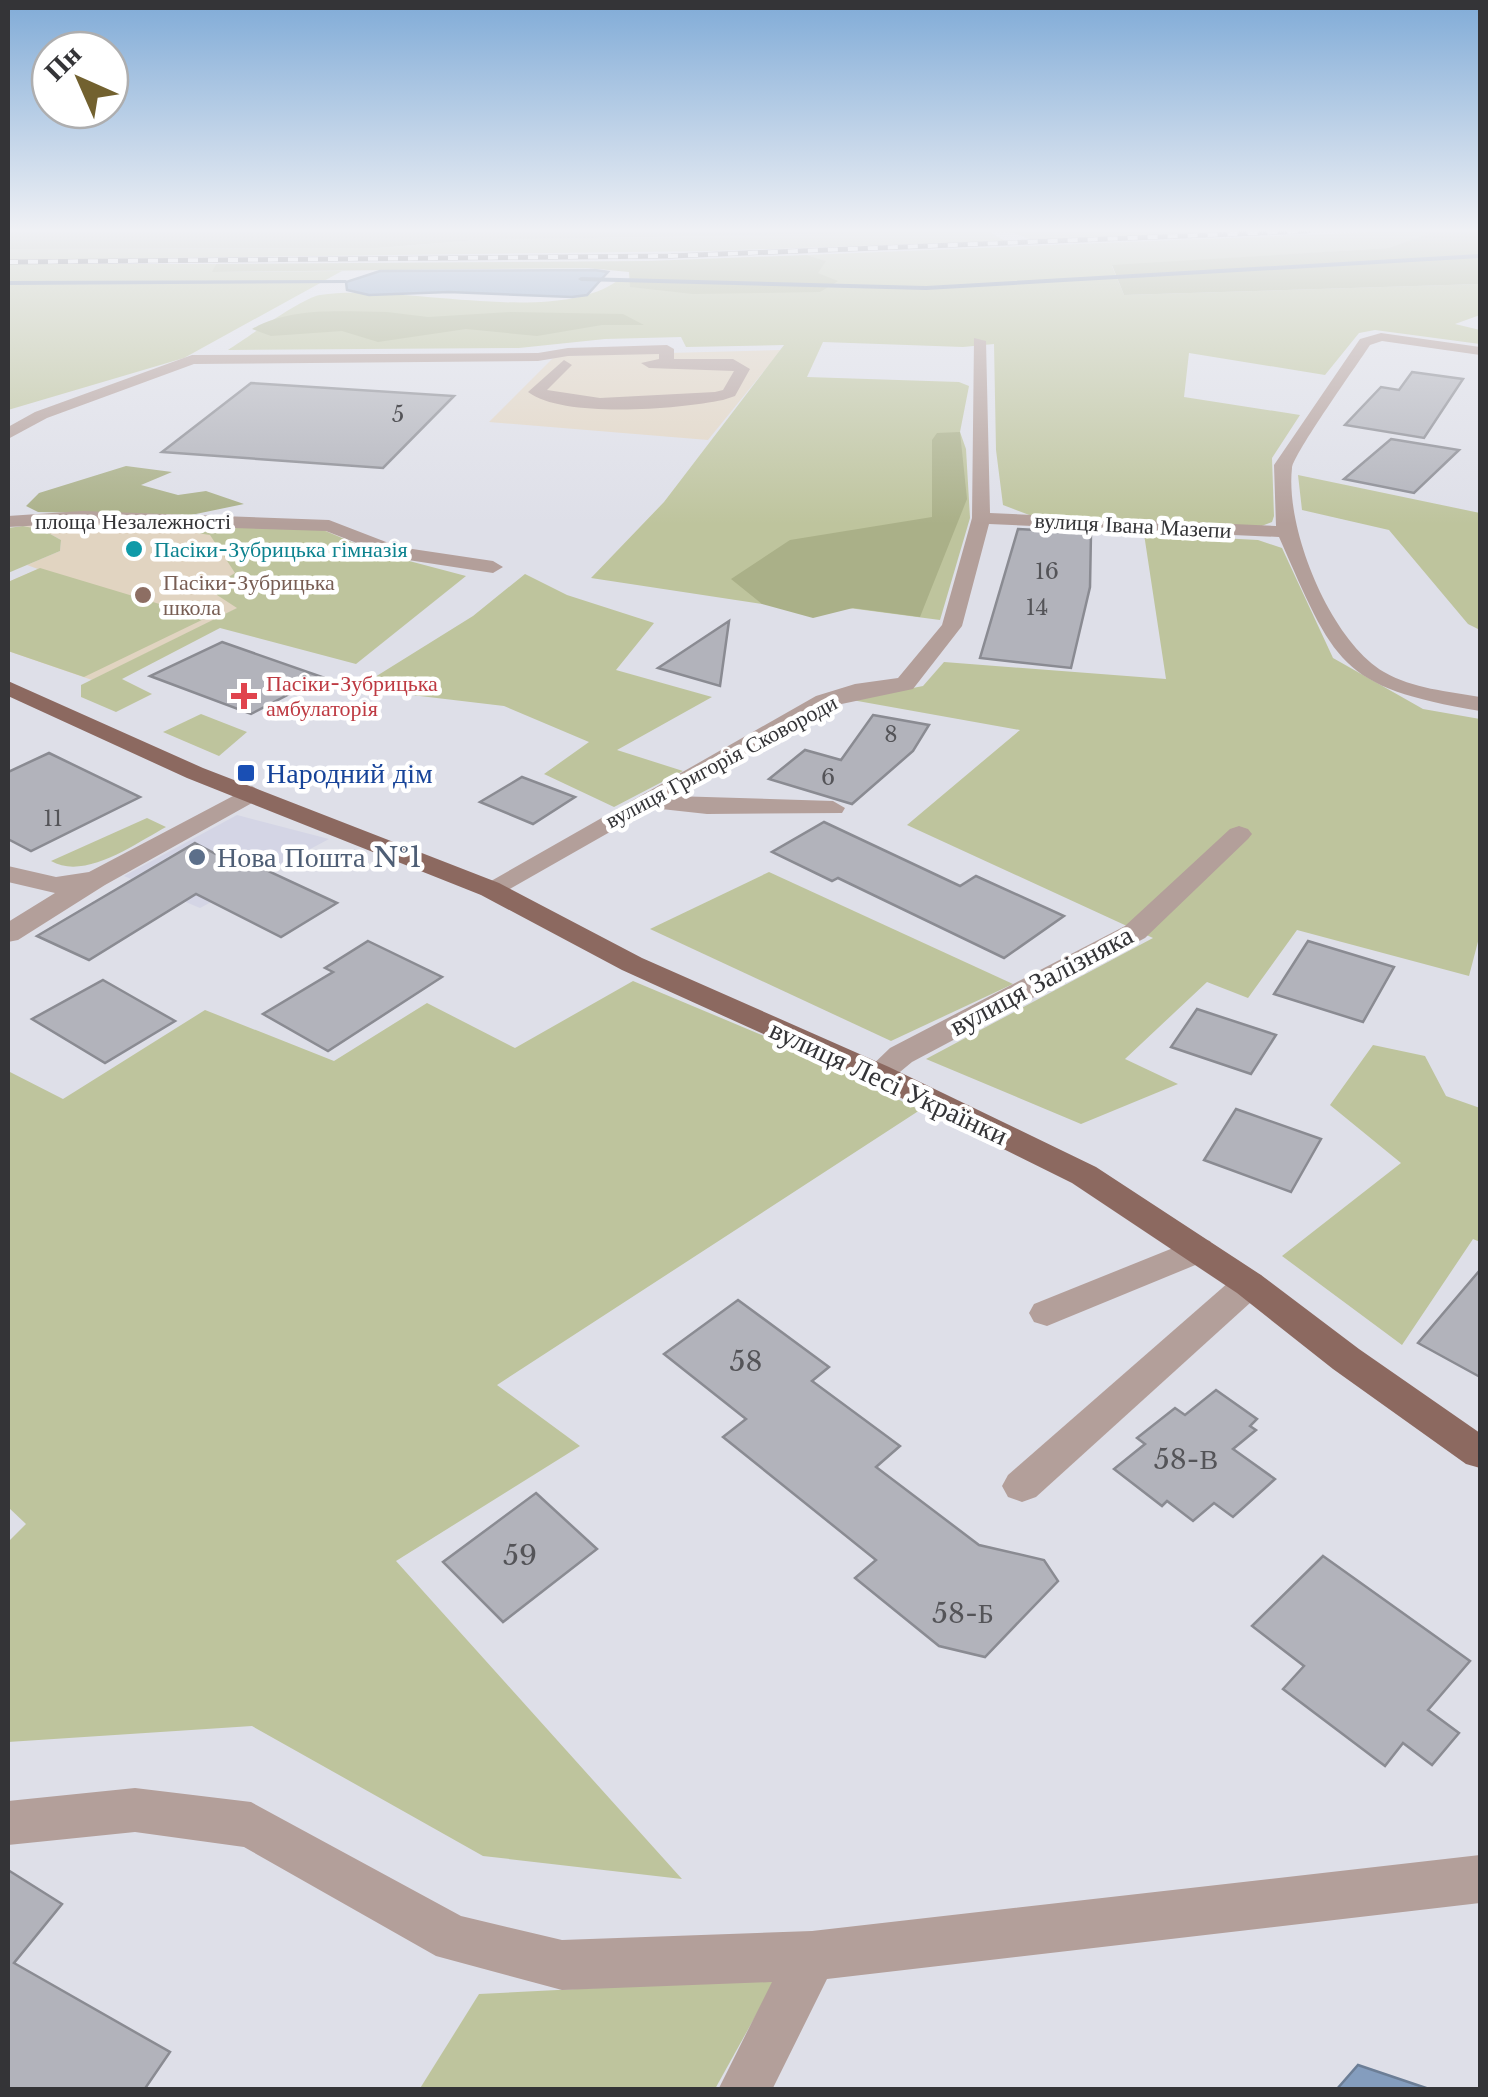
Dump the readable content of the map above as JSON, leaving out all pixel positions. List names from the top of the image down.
{
  "streets": {
    "main road": ["вулиця Лесі Українки"],
    "street": [
      "площа Незалежності",
      "вулиця Івана Мазепи",
      "вулиця Григорія Сковороди",
      "вулиця Залізняка"
    ]
  },
  "crossings": [
    ["вулиця Івана Мазепи", "вулиця Григорія Сковороди"],
    ["вулиця Григорія Сковороди", "вулиця Лесі Українки"],
    ["вулиця Залізняка", "вулиця Лесі Українки"]
  ],
  "places": {
    "other": ["Пасіки-Зубрицька гімназія", "Пасіки-Зубрицька школа", "Нова Пошта №1"],
    "health": ["Пасіки-Зубрицька амбулаторія"],
    "transit": ["Народний дім"]
  },
  "house_numbers": [
    "5",
    "16",
    "14",
    "8",
    "6",
    "11",
    "58",
    "58-В",
    "59",
    "58-Б"
  ],
  "north": "top left"
}
